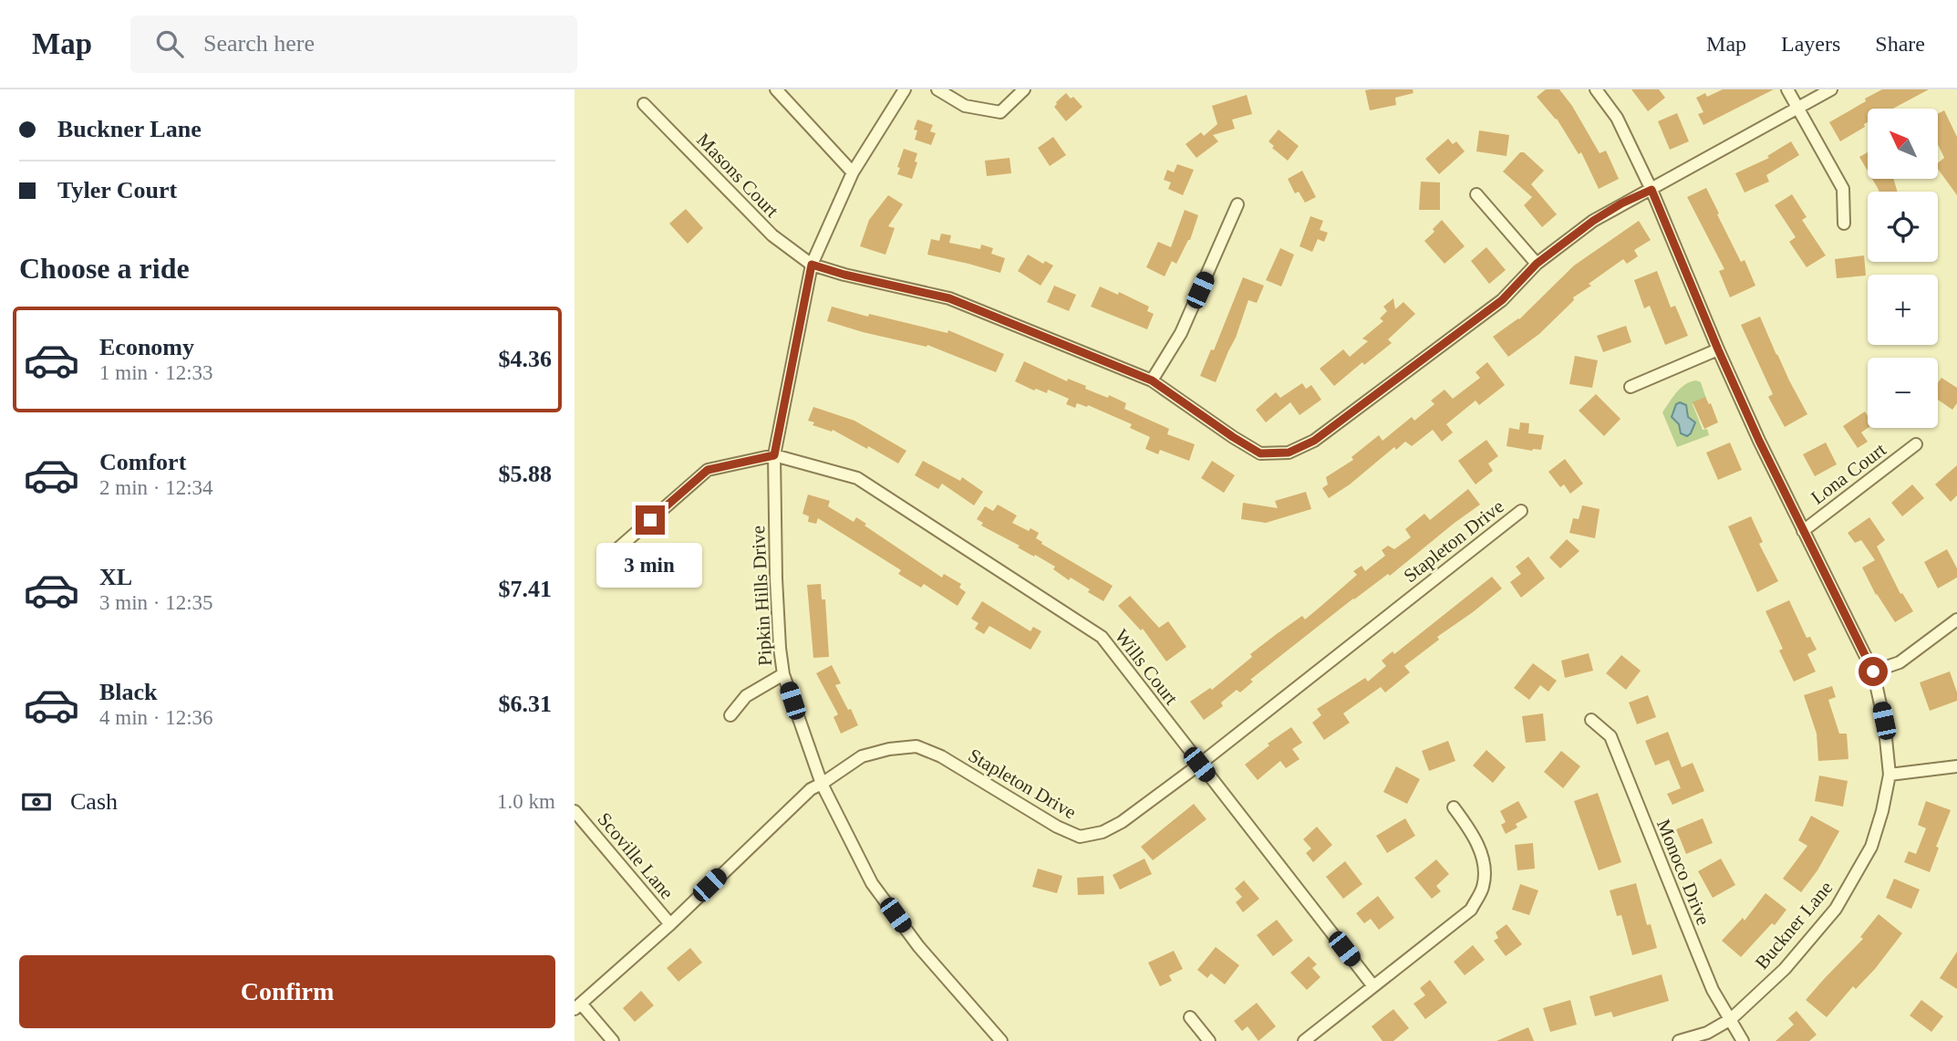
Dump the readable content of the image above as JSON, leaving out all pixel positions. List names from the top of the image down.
{
  "streets": {
    "street": [
      "Masons Court",
      "Lona Court",
      "Stapleton Drive",
      "Pipkin Hills Drive",
      "Wills Court",
      "Scoville Lane",
      "Monoco Drive",
      "Buckner Lane"
    ]
  },
  "crossings": [
    ["Masons Court", "Pipkin Hills Drive"],
    ["Masons Court", "Buckner Lane"],
    ["Lona Court", "Buckner Lane"],
    ["Stapleton Drive", "Pipkin Hills Drive"],
    ["Stapleton Drive", "Wills Court"],
    ["Stapleton Drive", "Scoville Lane"],
    ["Pipkin Hills Drive", "Wills Court"],
    ["Monoco Drive", "Buckner Lane"]
  ],
  "north": "top left",
  "page": {
    "header": "Map",
    "search": "Search here",
    "nav": ["Map", "Layers", "Share"],
    "banner": ["Buckner Lane", "Tyler Court"],
    "map_buttons": ["+", "−"],
    "heading": "Choose a ride",
    "list": [
      {
        "name": "Economy",
        "note": "1 min · 12:33",
        "value": "$4.36"
      },
      {
        "name": "Comfort",
        "note": "2 min · 12:34",
        "value": "$5.88"
      },
      {
        "name": "XL",
        "note": "3 min · 12:35",
        "value": "$7.41"
      },
      {
        "name": "Black",
        "note": "4 min · 12:36",
        "value": "$6.31"
      }
    ],
    "bubble": "3 min",
    "pay": ["Cash", "1.0 km"],
    "buttons": "Confirm"
  }
}
